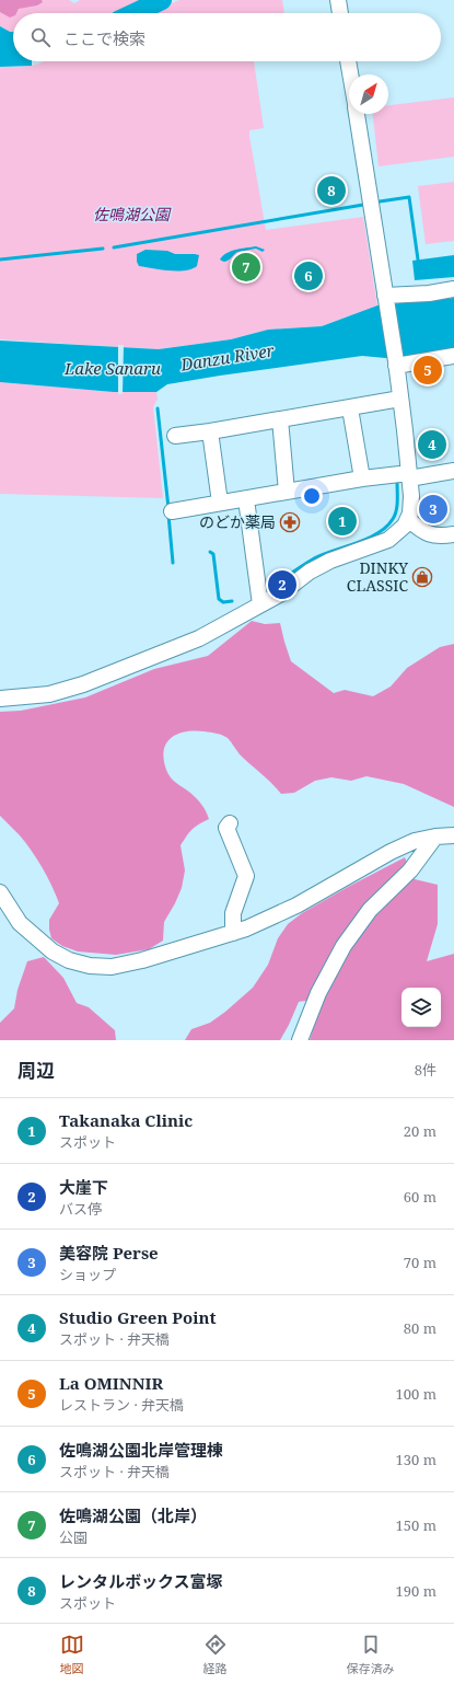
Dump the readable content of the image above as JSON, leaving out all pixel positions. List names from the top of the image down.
{
  "water": ["Danzu River", "Lake Sanaru"],
  "parks": ["佐鳴湖公園"],
  "places": {
    "pharmacy": ["のどか薬局"],
    "shop": ["DINKY CLASSIC"]
  },
  "north": "top right",
  "page": {
    "search": "ここで検索",
    "pins": [
      "8",
      "7",
      "6",
      "5",
      "4",
      "3",
      "1",
      "2"
    ],
    "heading": ["周辺", "8件"],
    "list": [
      {
        "mark": "1",
        "name": "Takanaka Clinic",
        "note": "スポット",
        "value": "20 m"
      },
      {
        "mark": "2",
        "name": "大崖下",
        "note": "バス停",
        "value": "60 m"
      },
      {
        "mark": "3",
        "name": "美容院 Perse",
        "note": "ショップ",
        "value": "70 m"
      },
      {
        "mark": "4",
        "name": "Studio Green Point",
        "note": "スポット · 弁天橋",
        "value": "80 m"
      },
      {
        "mark": "5",
        "name": "La OMINNIR",
        "note": "レストラン · 弁天橋",
        "value": "100 m"
      },
      {
        "mark": "6",
        "name": "佐鳴湖公園北岸管理棟",
        "note": "スポット · 弁天橋",
        "value": "130 m"
      },
      {
        "mark": "7",
        "name": "佐鳴湖公園（北岸）",
        "note": "公園",
        "value": "150 m"
      },
      {
        "mark": "8",
        "name": "レンタルボックス富塚",
        "note": "スポット",
        "value": "190 m"
      }
    ],
    "nav": ["地図", "経路", "保存済み"]
  }
}
